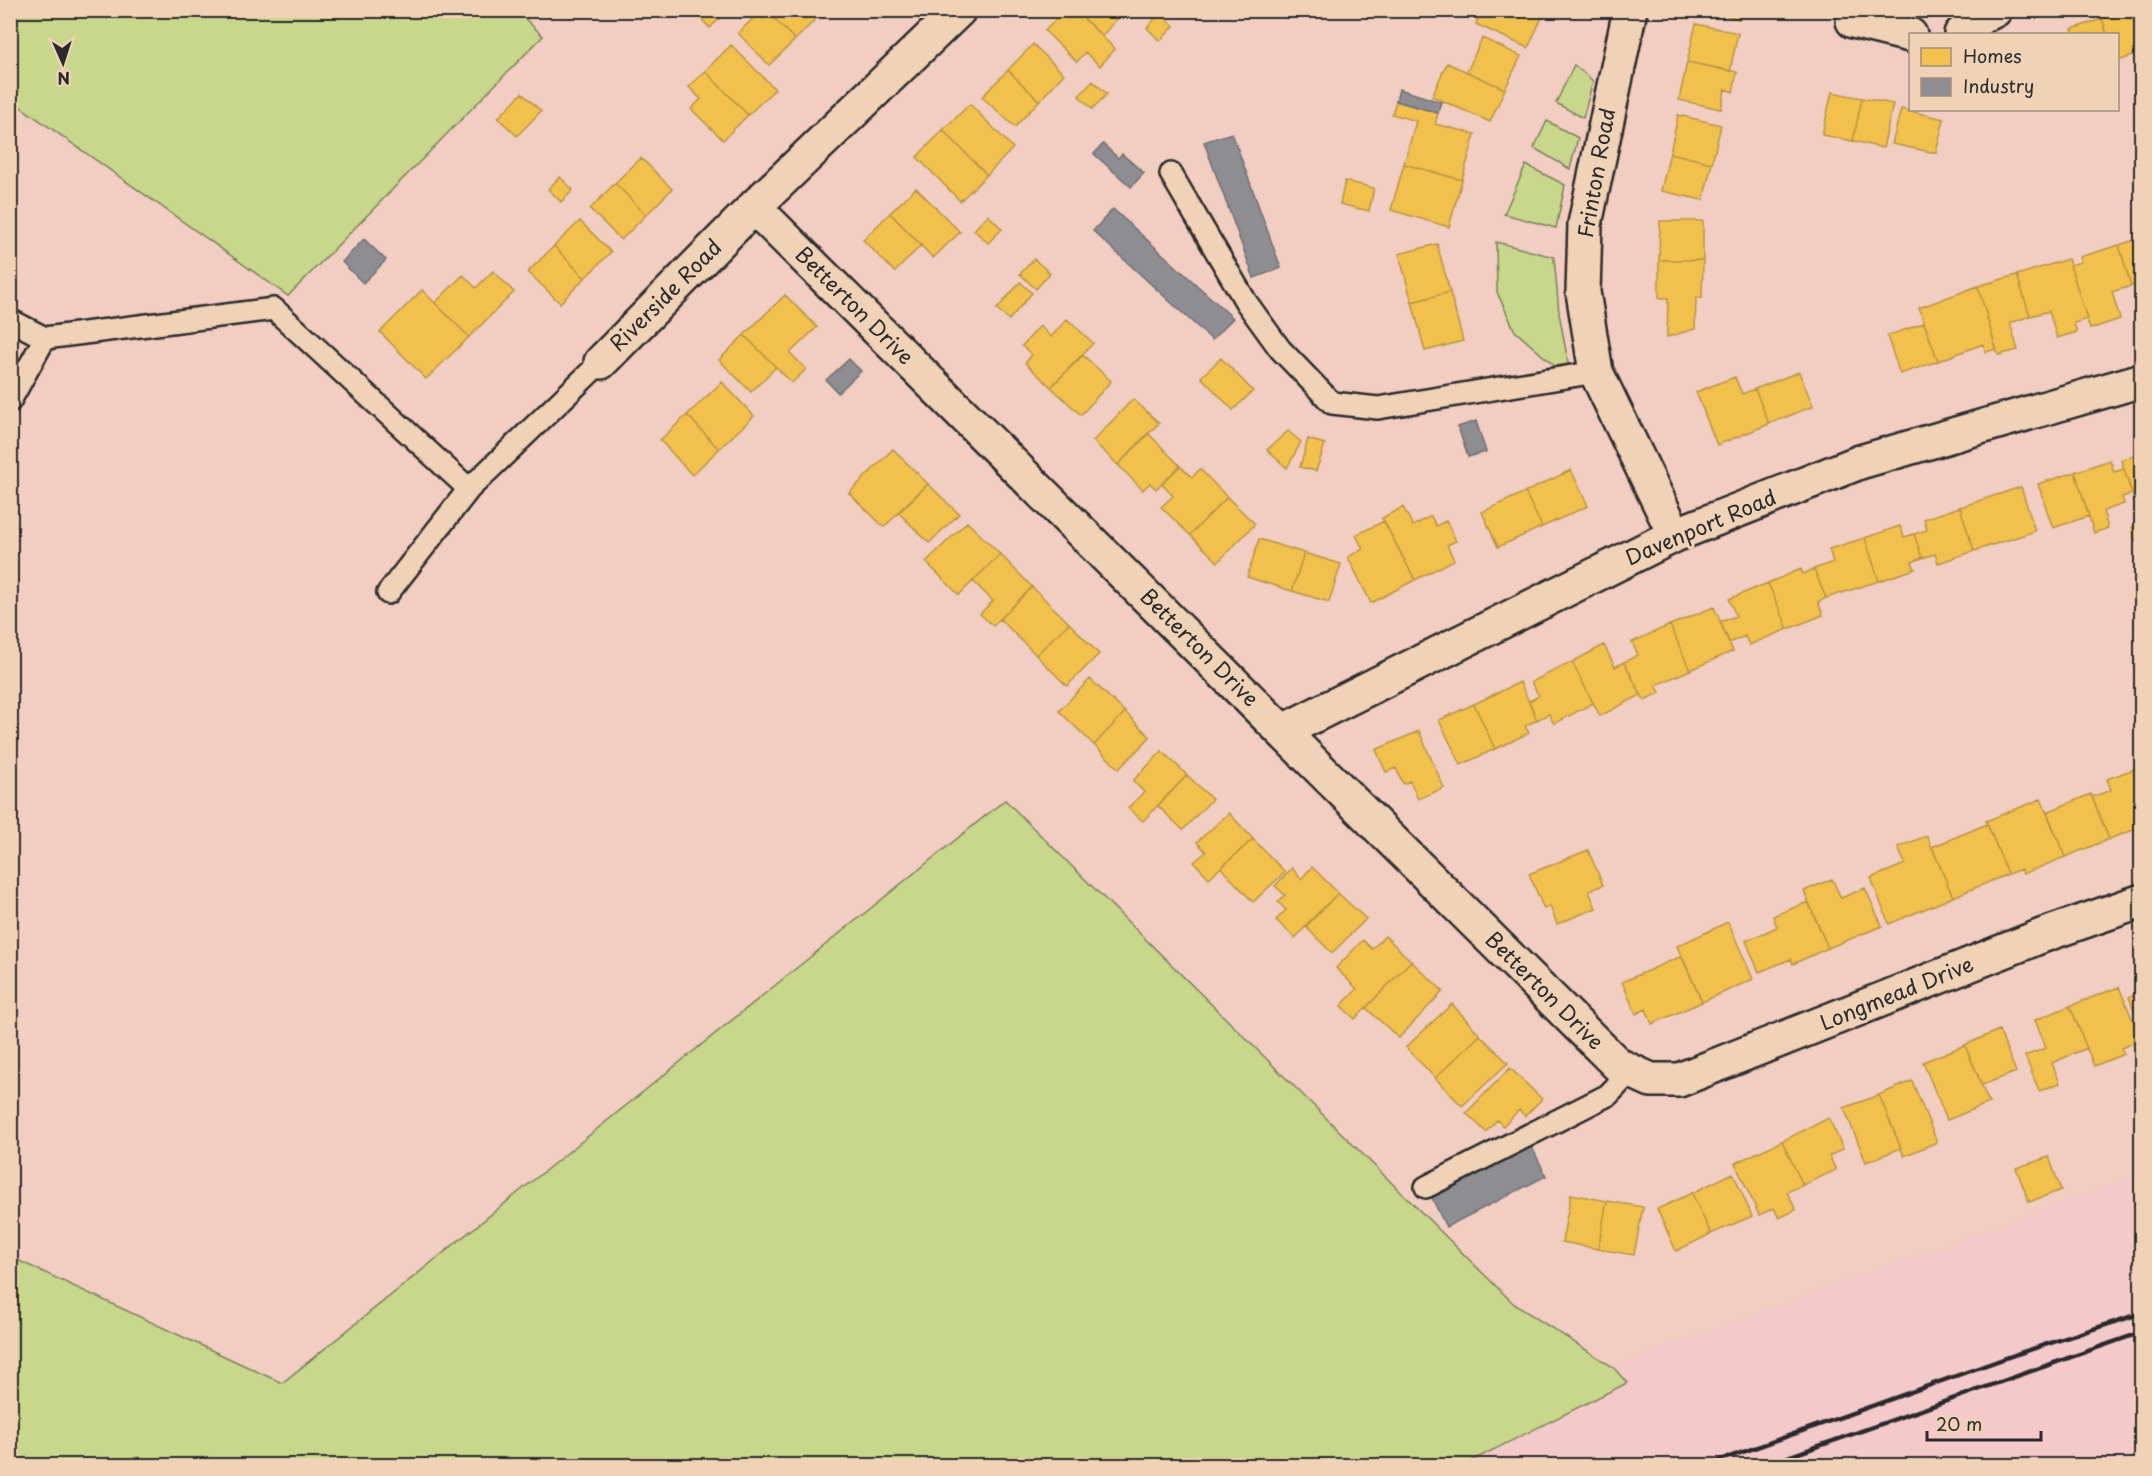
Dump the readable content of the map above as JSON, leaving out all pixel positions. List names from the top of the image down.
{
  "streets": {
    "street": [
      "Frinton Road",
      "Riverside Road",
      "Betterton Drive",
      "Davenport Road",
      "Longmead Drive"
    ]
  },
  "crossings": [
    ["Frinton Road", "Davenport Road"],
    ["Riverside Road", "Betterton Drive"],
    ["Betterton Drive", "Davenport Road"],
    ["Betterton Drive", "Longmead Drive"]
  ],
  "legend": ["Homes", "Industry"],
  "scale_bar": "20 m",
  "north": "bottom"
}
